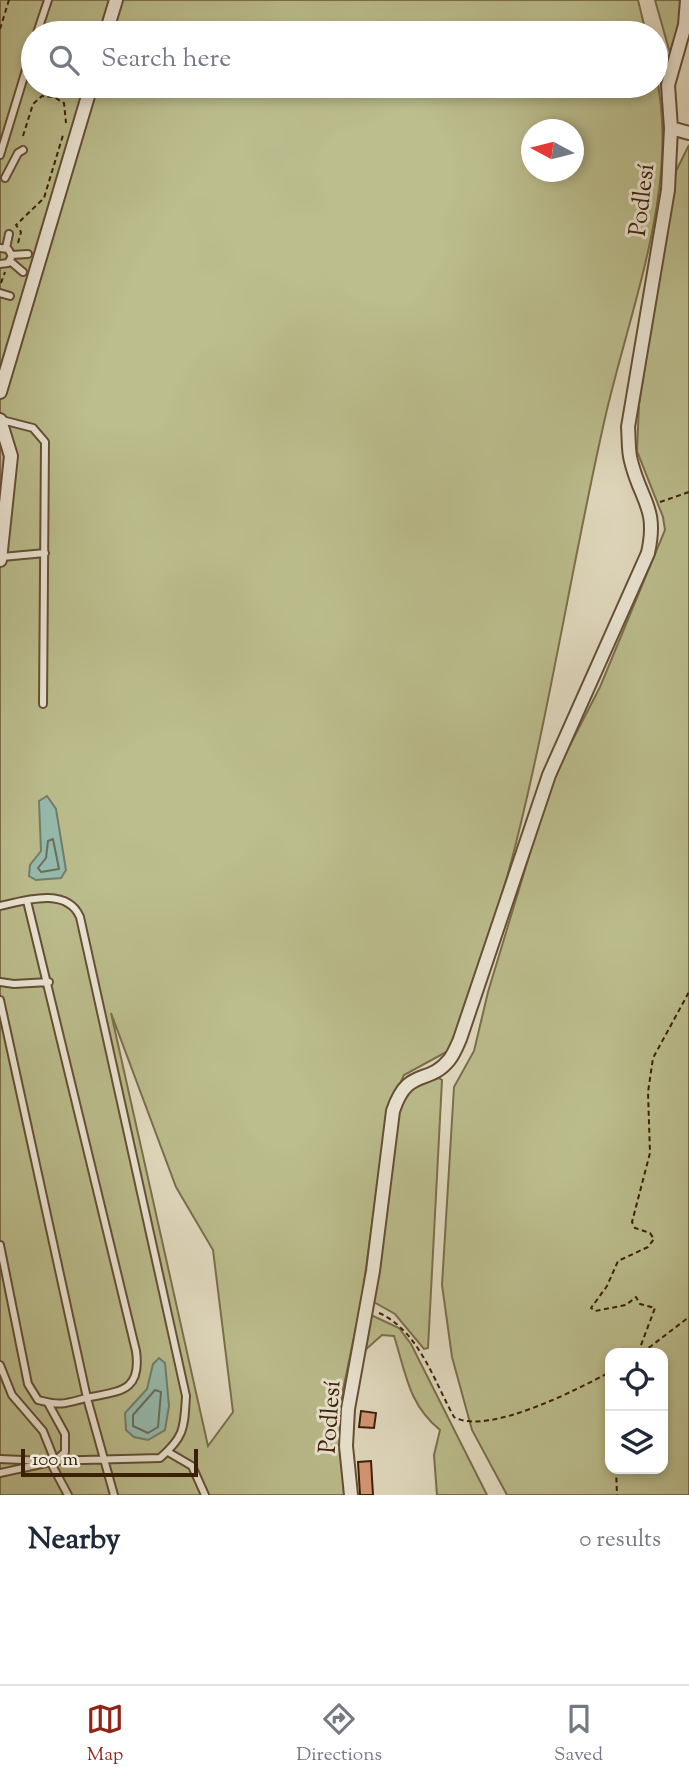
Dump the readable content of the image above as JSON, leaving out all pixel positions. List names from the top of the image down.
{
  "streets": {
    "street": ["Podlesí"]
  },
  "scale_bar": "100 m",
  "north": "left",
  "page": {
    "search": "Search here",
    "scale": "100 m",
    "heading": ["Nearby", "0 results"],
    "nav": ["Map", "Directions", "Saved"]
  }
}
